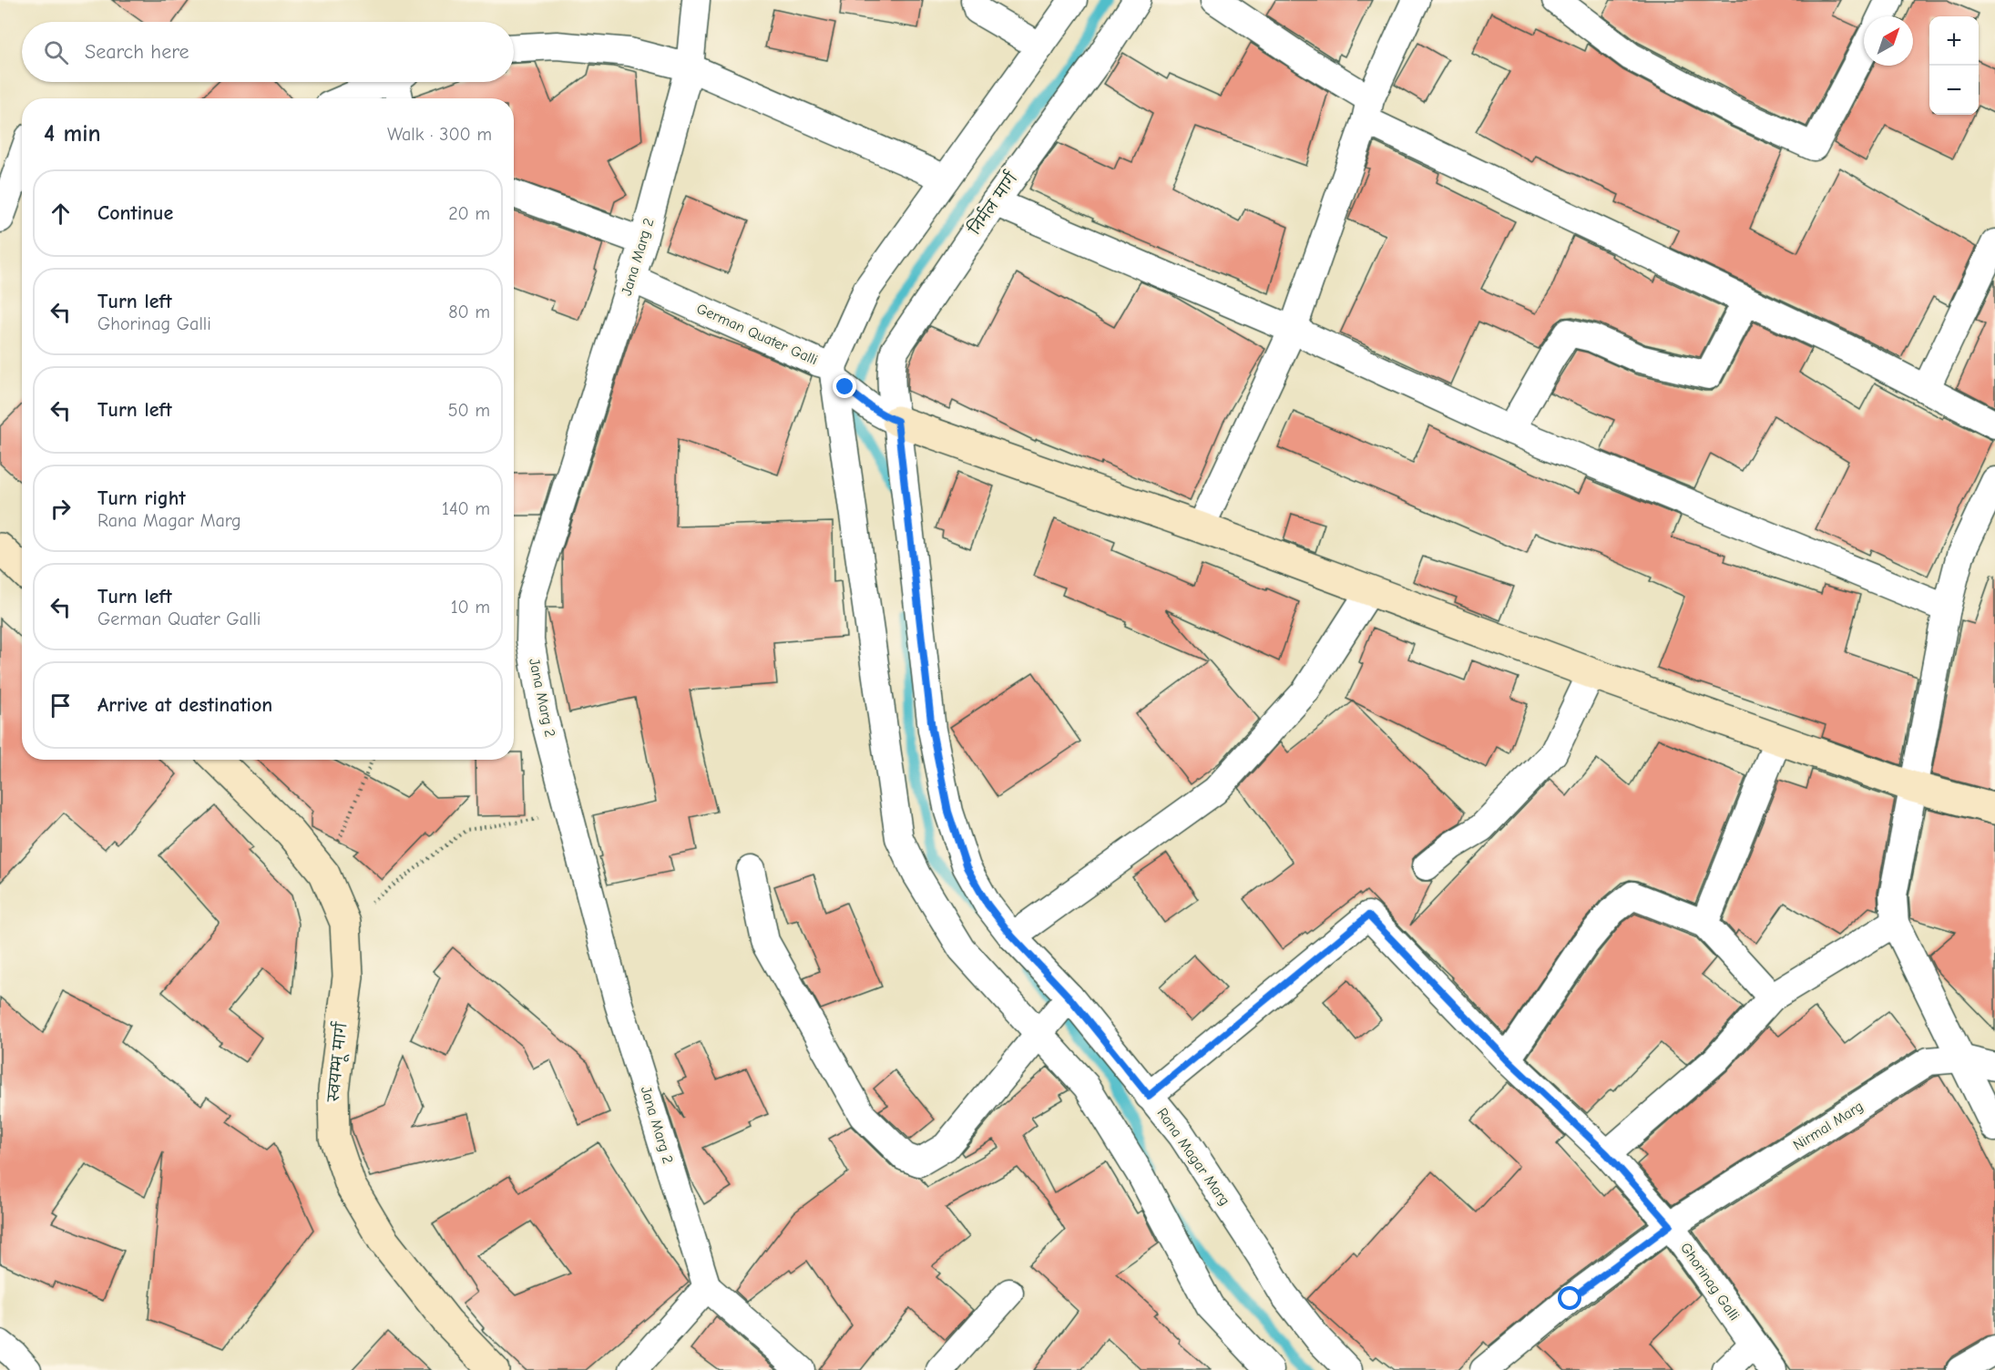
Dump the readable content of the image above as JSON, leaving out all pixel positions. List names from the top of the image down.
{
  "streets": {
    "street": [
      "निर्मल मार्ग",
      "Jana Marg 2",
      "German Quater Galli",
      "स्वयम्भू मार्ग",
      "Nirmal Marg",
      "Rana Magar Marg",
      "Ghorinag Galli"
    ]
  },
  "crossings": [
    ["निर्मल मार्ग", "German Quater Galli"],
    ["निर्मल मार्ग", "Rana Magar Marg"],
    ["Jana Marg 2", "German Quater Galli"],
    ["German Quater Galli", "Rana Magar Marg"],
    ["Nirmal Marg", "Ghorinag Galli"],
    ["Rana Magar Marg", "Ghorinag Galli"]
  ],
  "north": "top right",
  "page": {
    "map_buttons": ["+", "−"],
    "search": "Search here",
    "heading": ["4 min", "Walk · 300 m"],
    "list": [
      ["Continue", "20 m"],
      ["Turn left", "Ghorinag Galli", "80 m"],
      ["Turn left", "50 m"],
      ["Turn right", "Rana Magar Marg", "140 m"],
      ["Turn left", "German Quater Galli", "10 m"],
      "Arrive at destination"
    ]
  }
}
